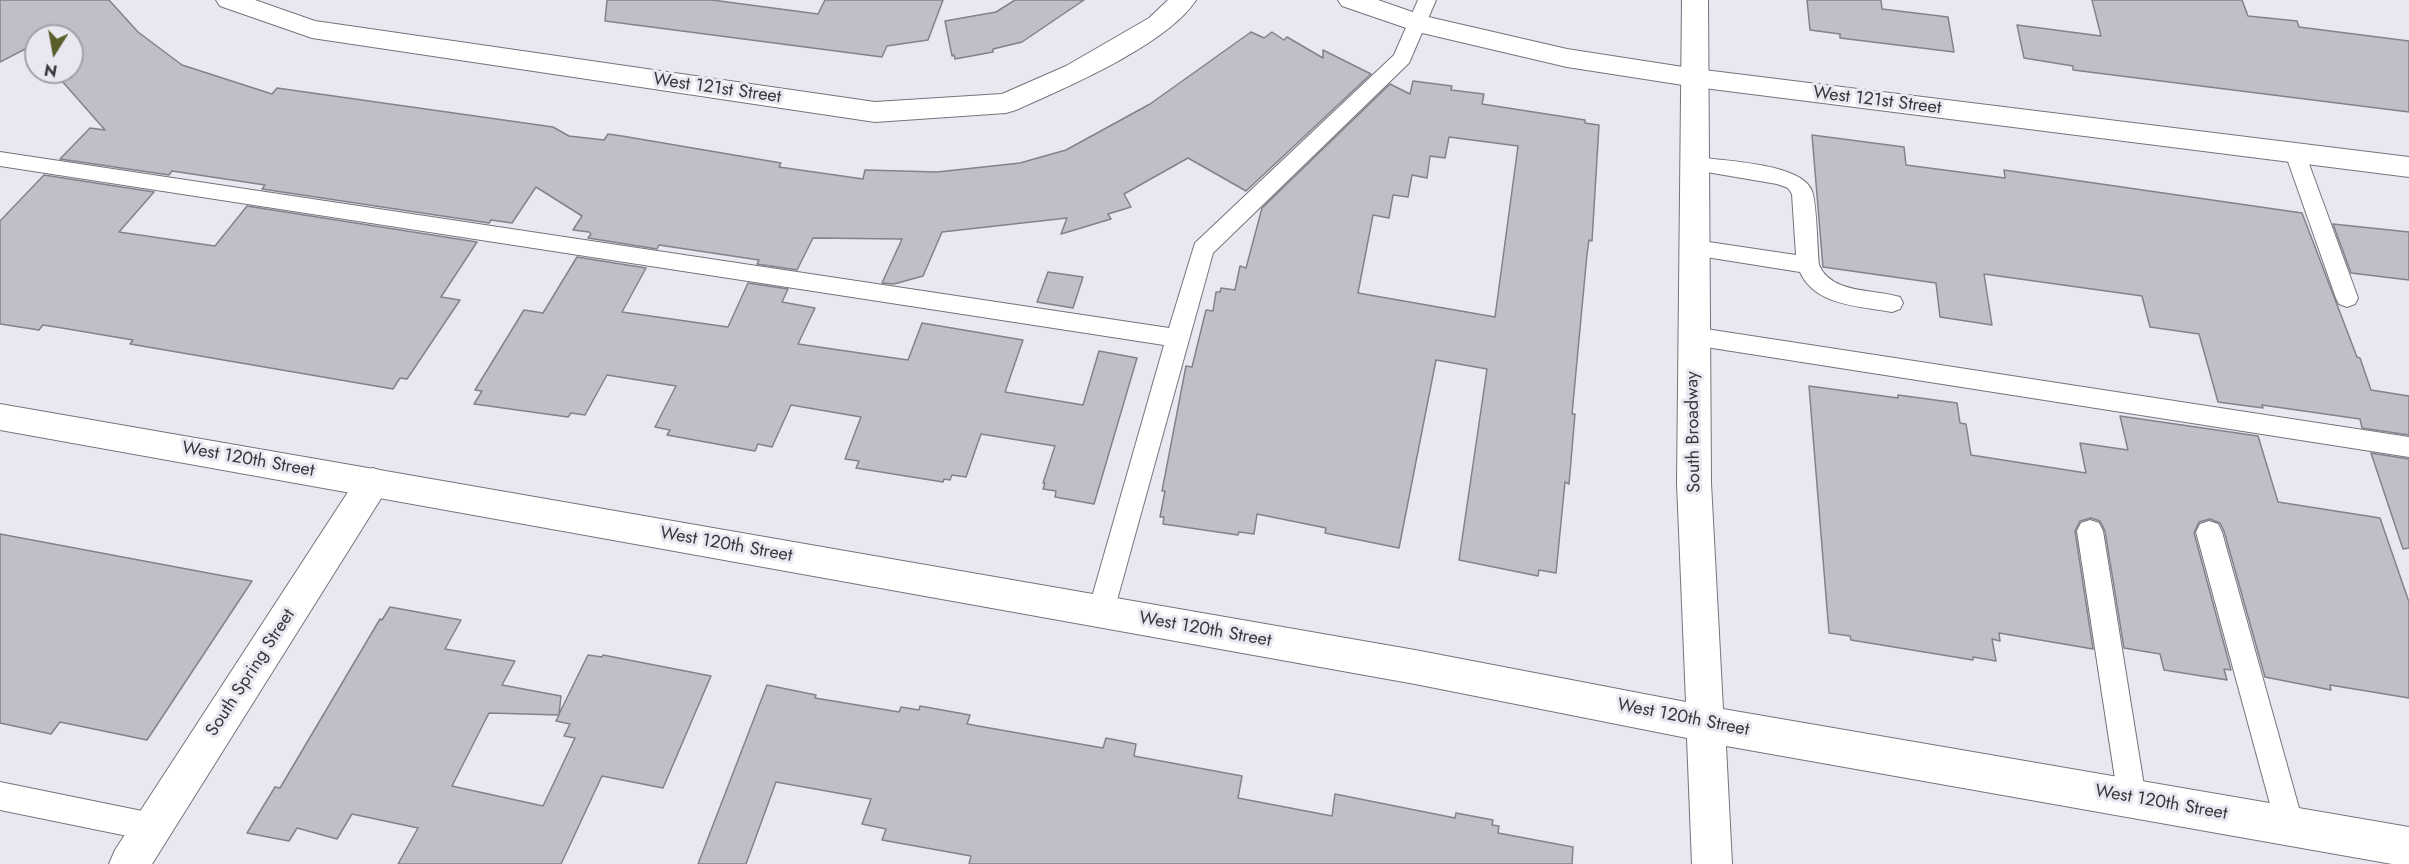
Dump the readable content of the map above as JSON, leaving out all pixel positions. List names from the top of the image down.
{
  "streets": {
    "street": [
      "West 121st Street",
      "South Broadway",
      "West 120th Street",
      "South Spring Street"
    ]
  },
  "crossings": [
    ["West 121st Street", "South Broadway"],
    ["South Broadway", "West 120th Street"],
    ["West 120th Street", "South Spring Street"]
  ],
  "north": "bottom"
}
